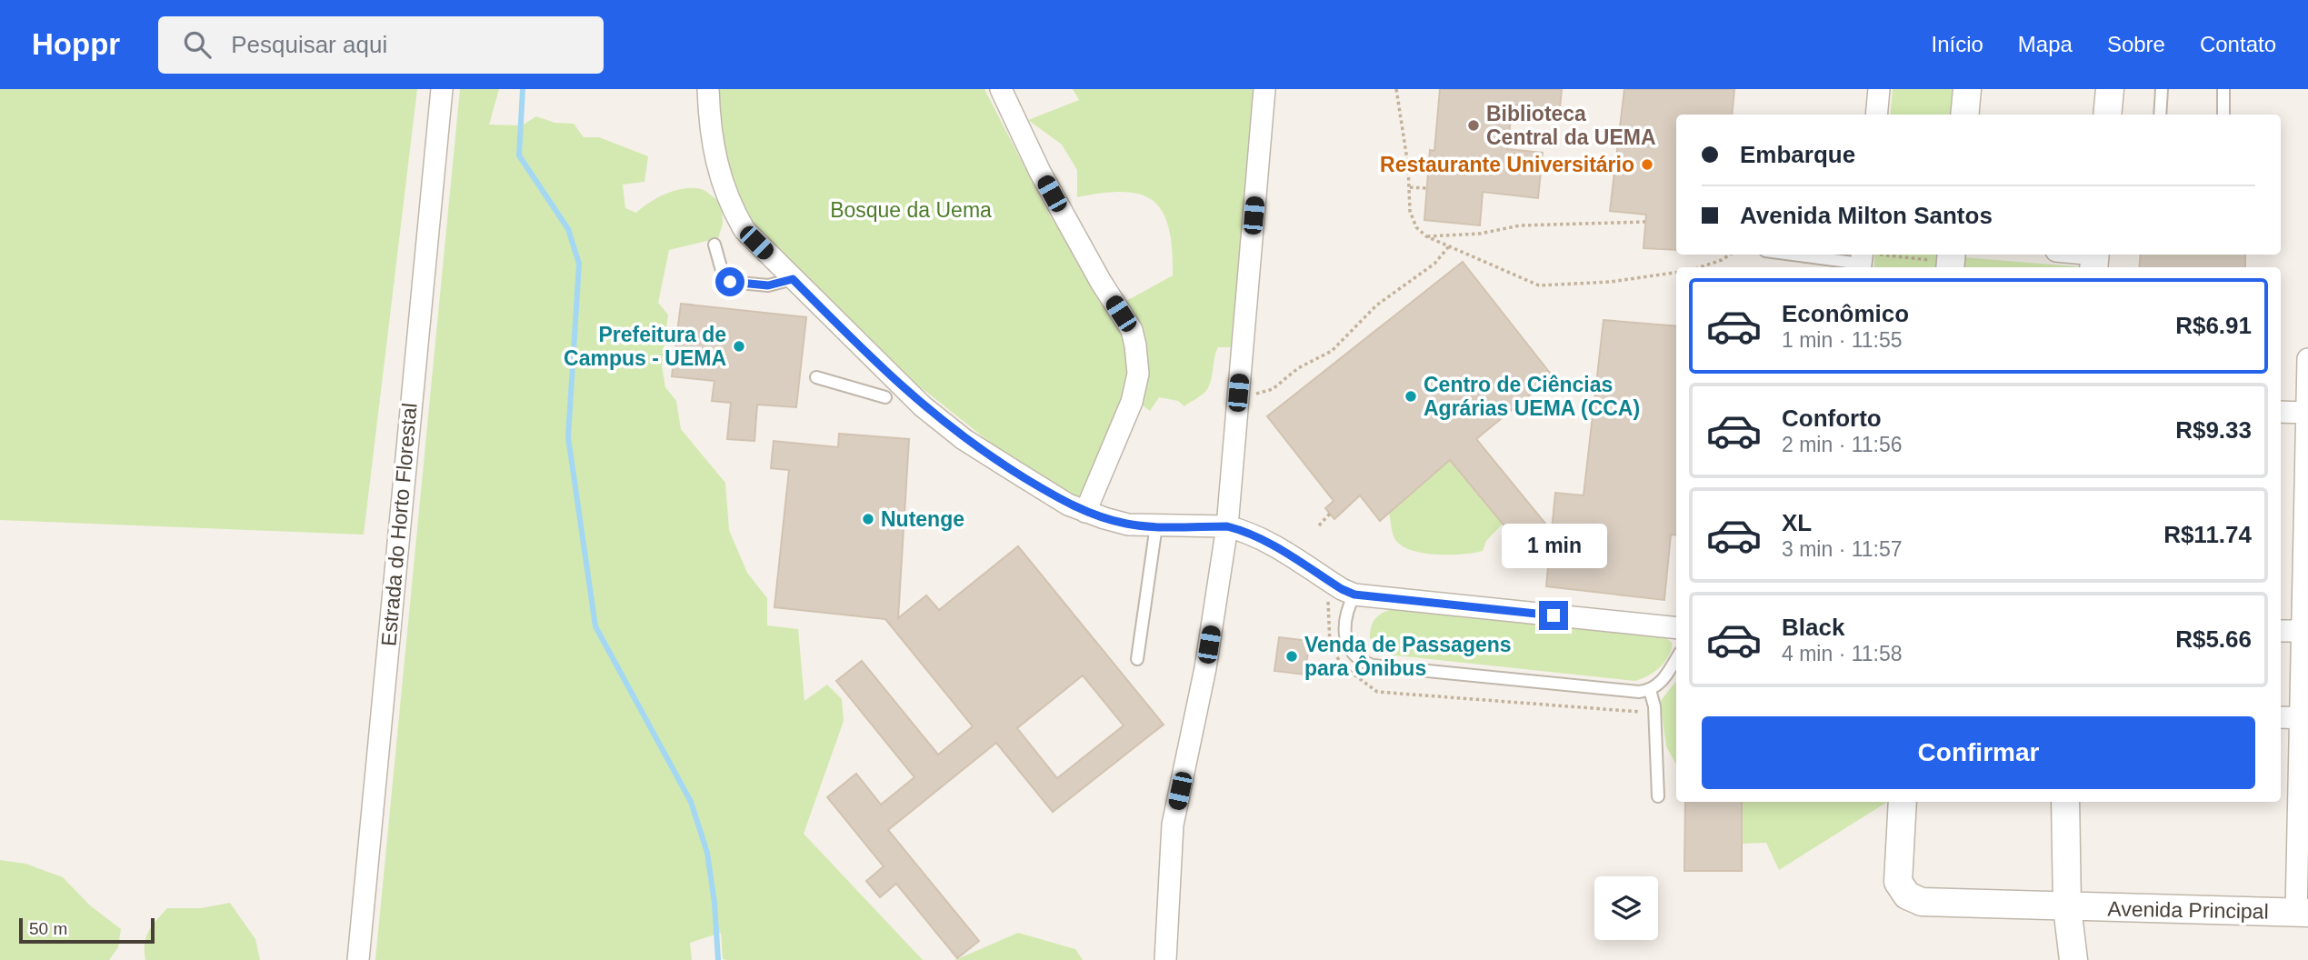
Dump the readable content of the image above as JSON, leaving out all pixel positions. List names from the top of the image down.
{
  "streets": {
    "street": ["Estrada do Horto Florestal", "Avenida Principal"]
  },
  "parks": ["Bosque da Uema"],
  "places": [
    "Biblioteca Central da UEMA",
    "Restaurante Universitário",
    "Prefeitura de Campus - UEMA",
    "Centro de Ciências Agrárias UEMA (CCA)",
    "Nutenge",
    "Venda de Passagens para Ônibus"
  ],
  "scale_bar": "50 m",
  "page": {
    "header": "Hoppr",
    "search": "Pesquisar aqui",
    "nav": [
      "Início",
      "Mapa",
      "Sobre",
      "Contato"
    ],
    "banner": ["Embarque", "Avenida Milton Santos"],
    "list": [
      {
        "name": "Econômico",
        "note": "1 min · 11:55",
        "value": "R$6.91"
      },
      {
        "name": "Conforto",
        "note": "2 min · 11:56",
        "value": "R$9.33"
      },
      {
        "name": "XL",
        "note": "3 min · 11:57",
        "value": "R$11.74"
      },
      {
        "name": "Black",
        "note": "4 min · 11:58",
        "value": "R$5.66"
      }
    ],
    "bubble": "1 min",
    "buttons": "Confirmar",
    "scale": "50 m"
  }
}
